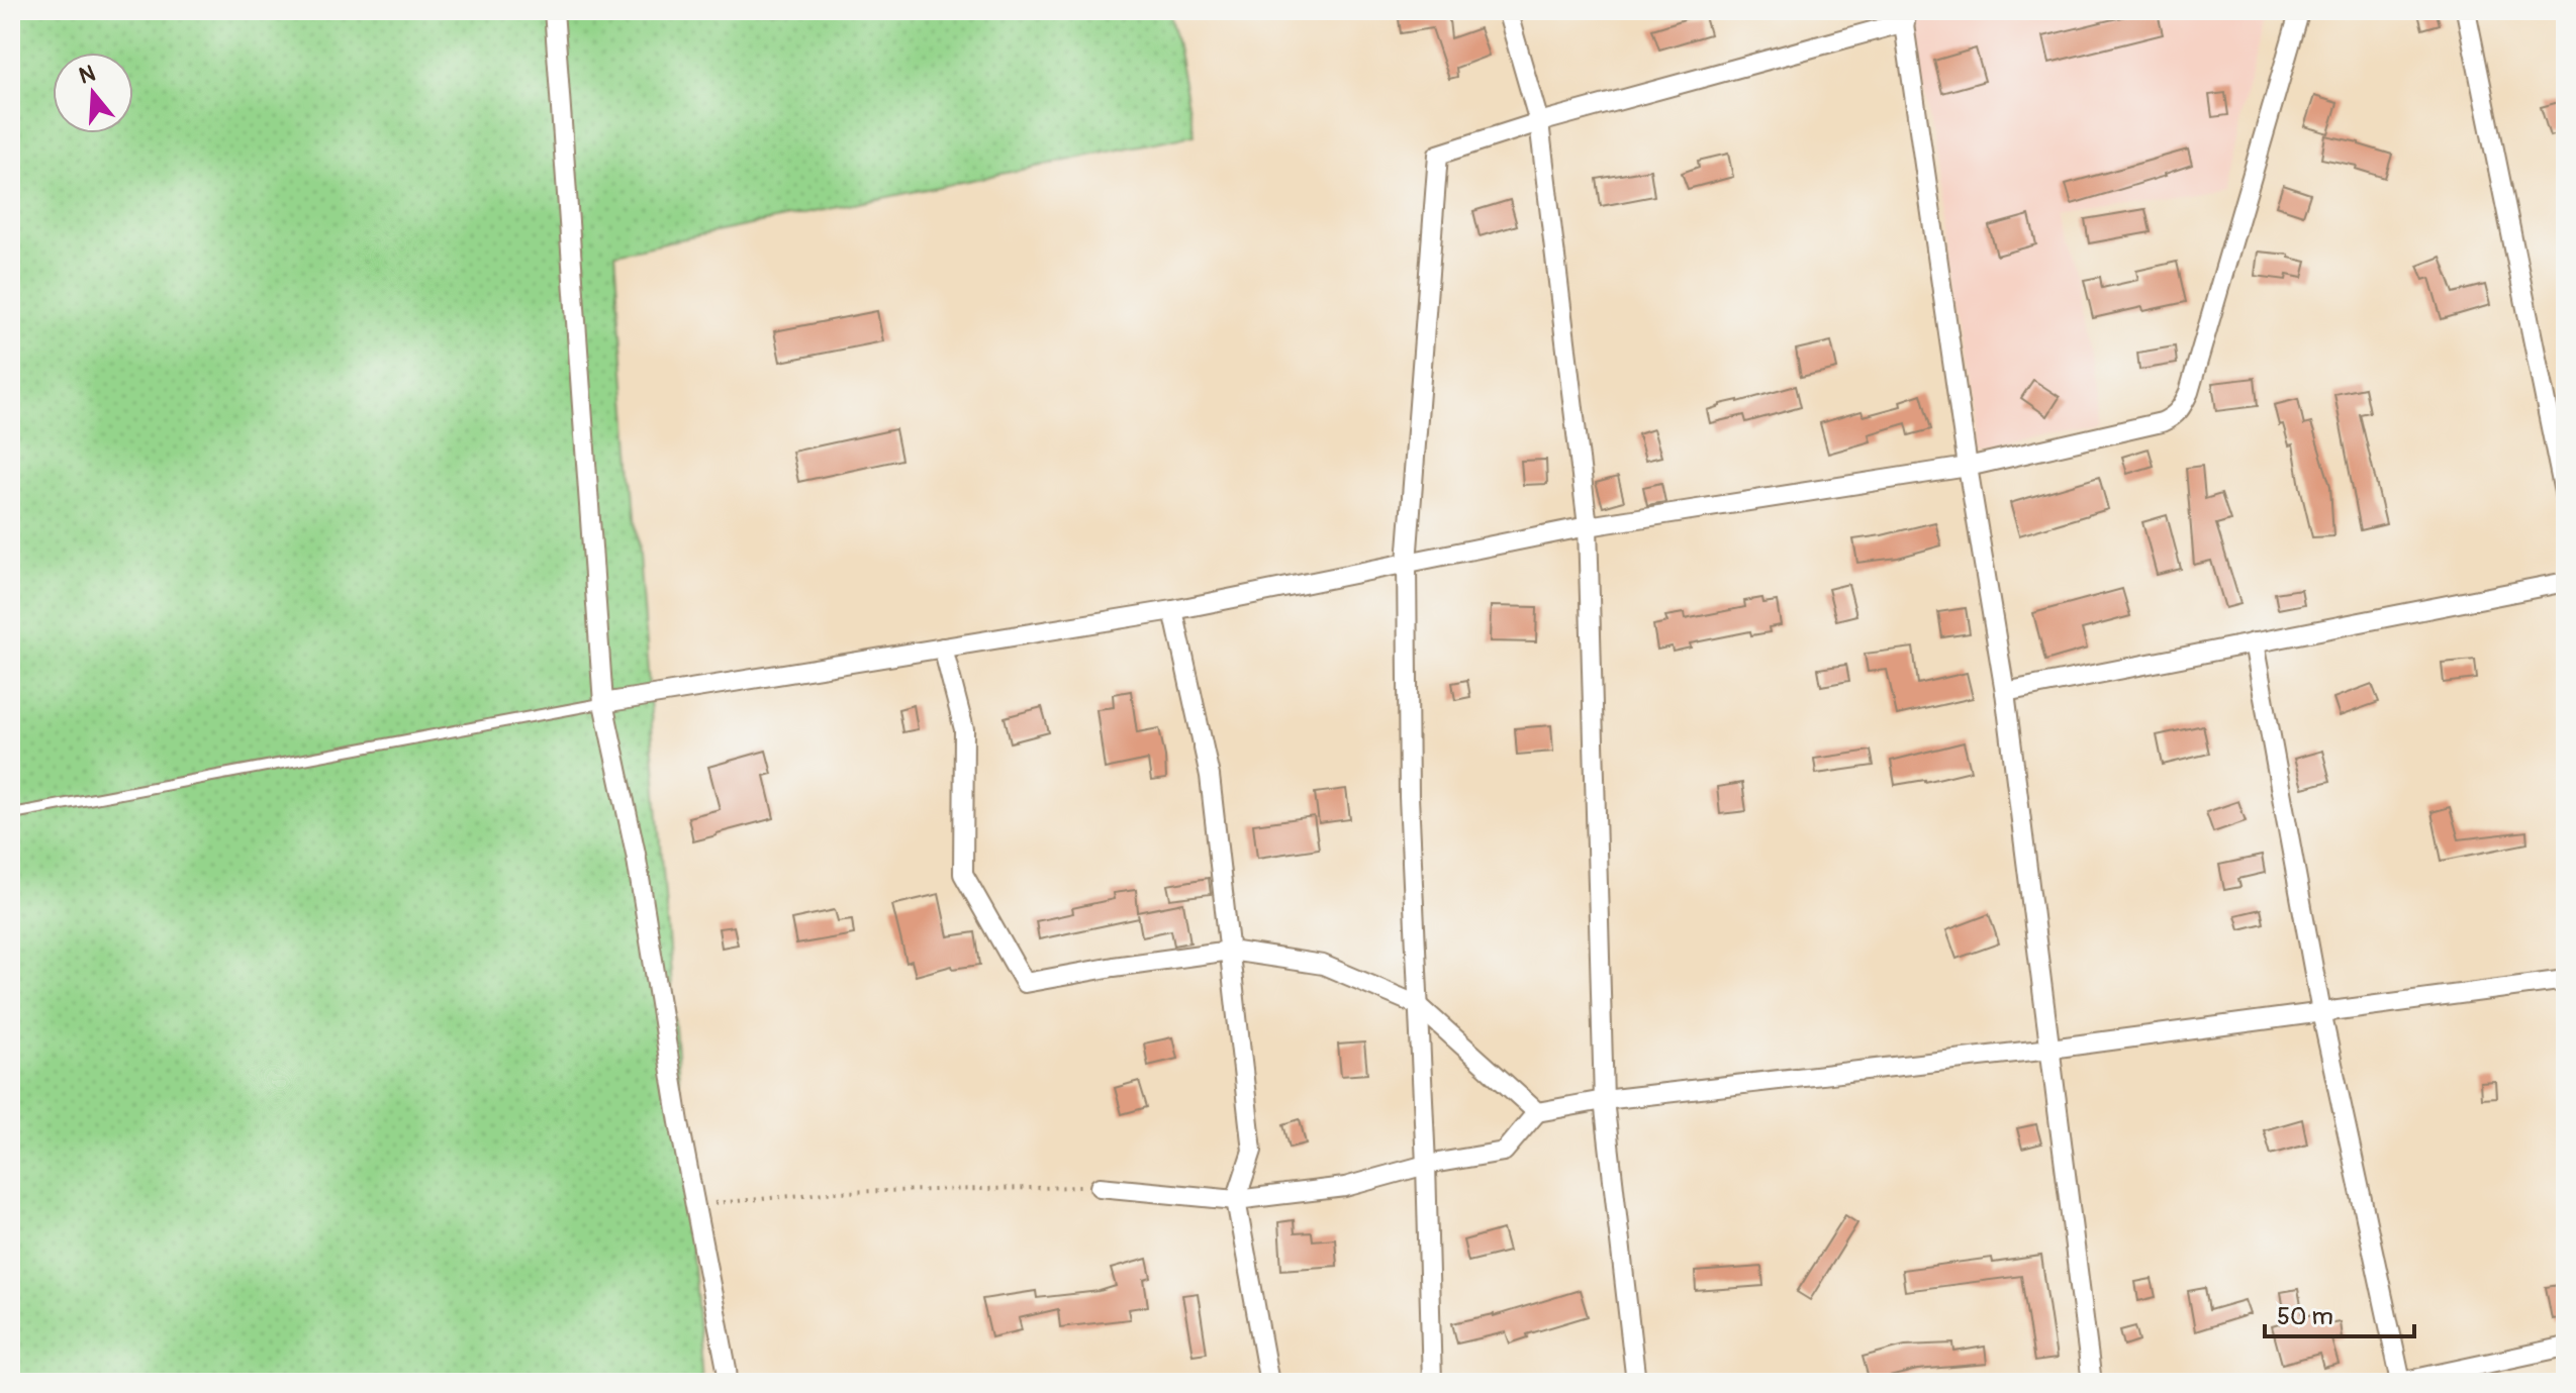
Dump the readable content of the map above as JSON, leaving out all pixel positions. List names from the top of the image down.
{
  "scale_bar": "50 m",
  "north": "top"
}
